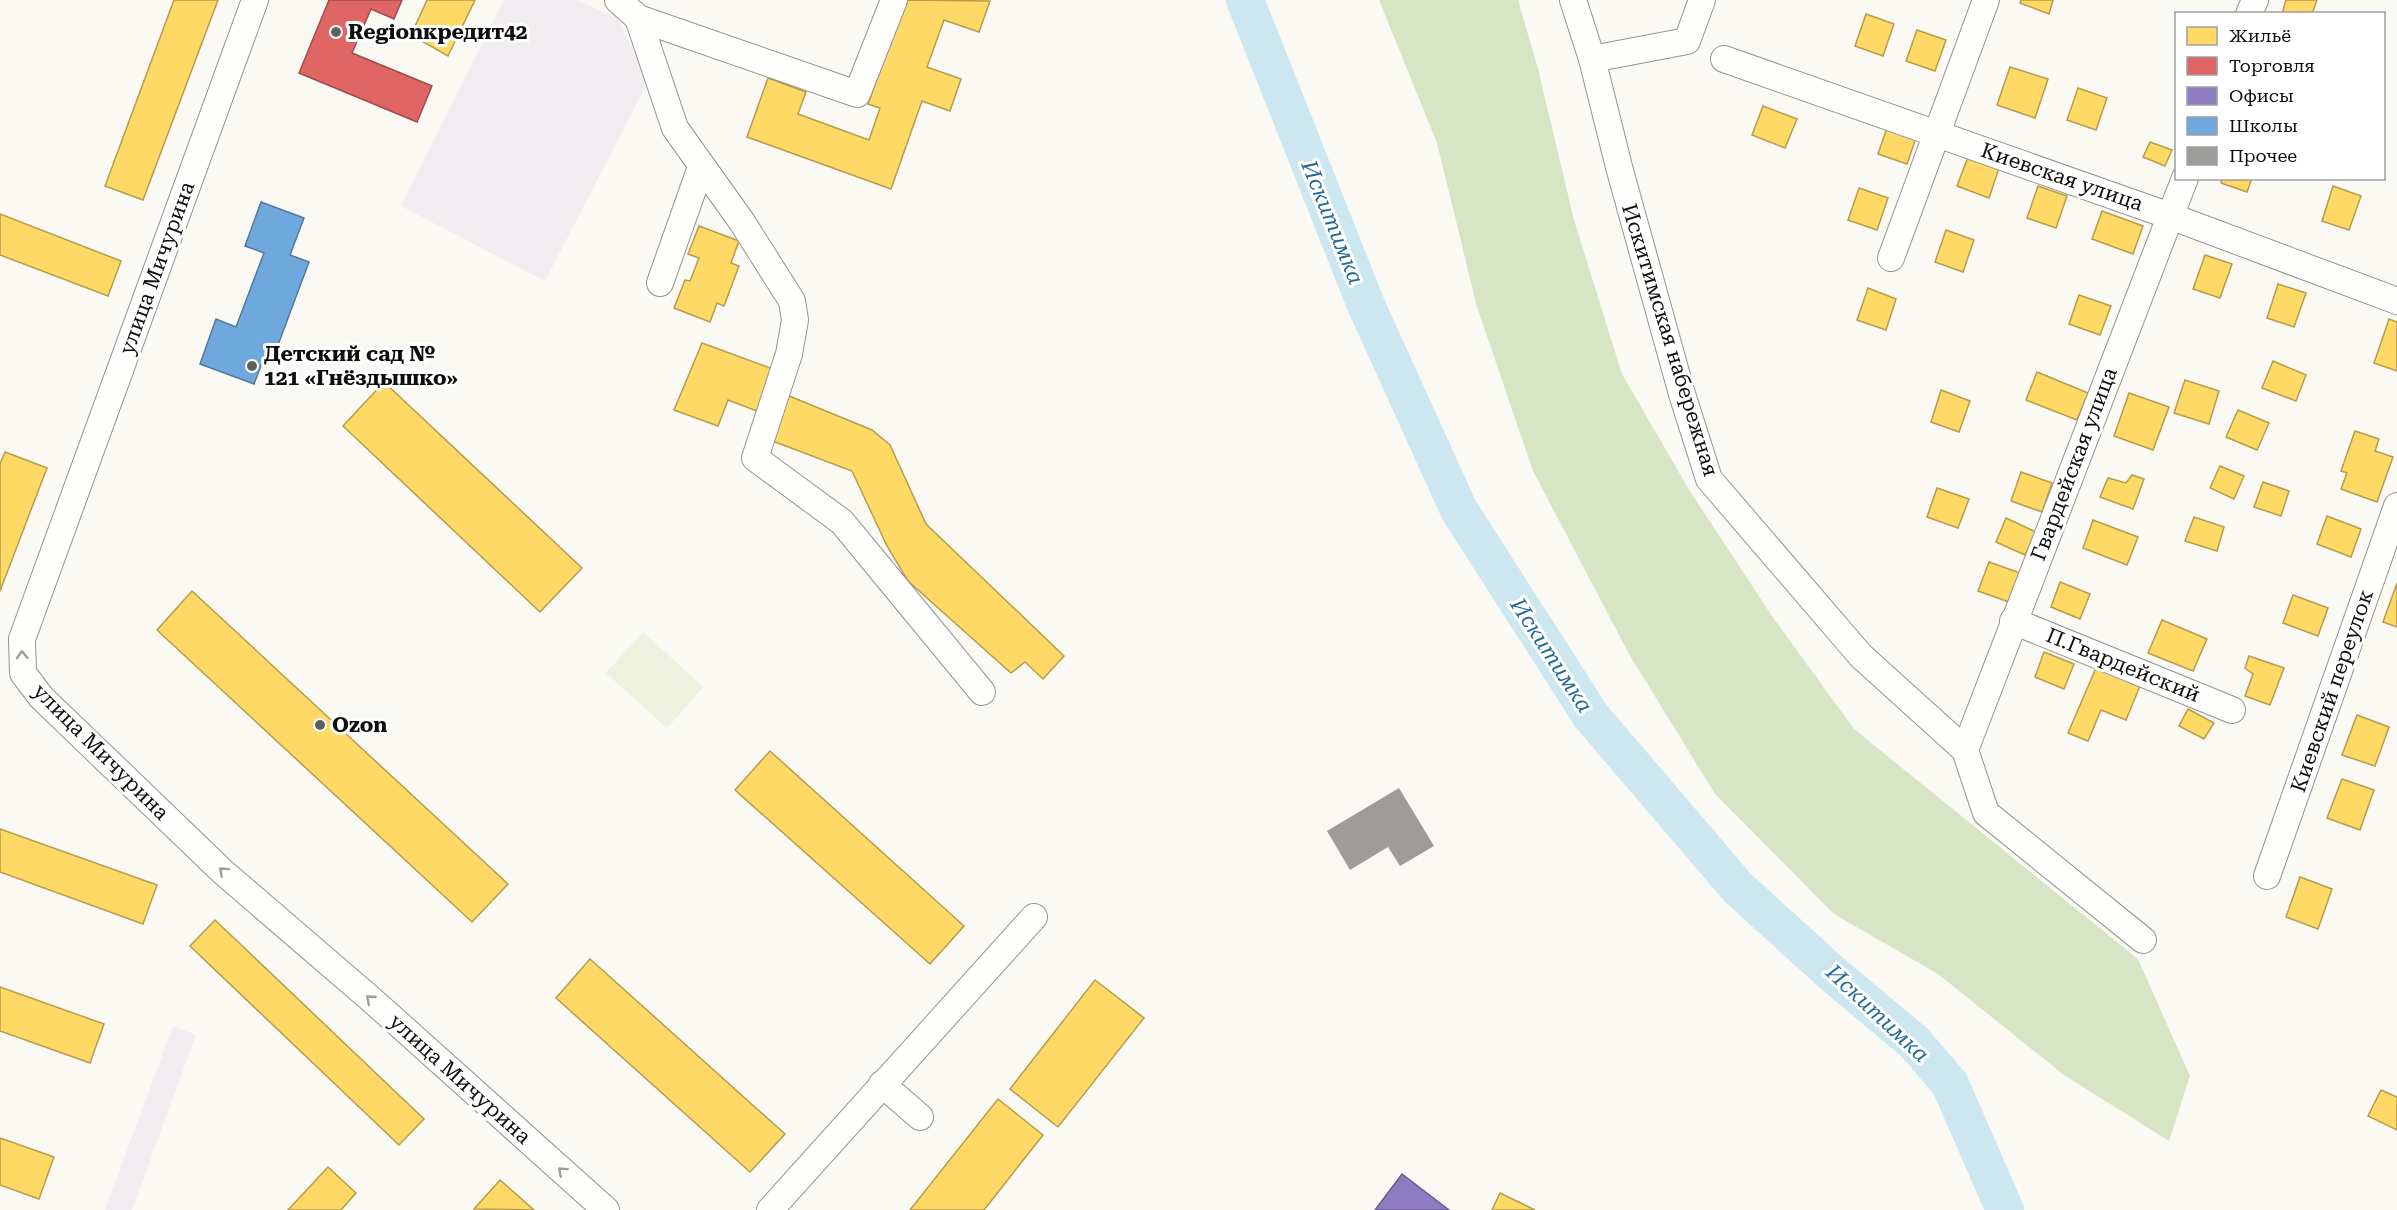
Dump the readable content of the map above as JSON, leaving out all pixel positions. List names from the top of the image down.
{
  "streets": {
    "street": [
      "Киевская улица",
      "улица Мичурина",
      "Искитимская набережная",
      "Гвардейская улица",
      "П.Гвардейский",
      "Киевский переулок"
    ]
  },
  "crossings": [
    ["Киевская улица", "Гвардейская улица"],
    ["Искитимская набережная", "Гвардейская улица"],
    ["Гвардейская улица", "П.Гвардейский"]
  ],
  "one_way": ["улица Мичурина"],
  "water": ["Искитимка"],
  "places": ["Regionкредит42", "Детский сад № 121 «Гнёздышко»", "Ozon"],
  "legend": [
    "Жильё",
    "Торговля",
    "Офисы",
    "Школы",
    "Прочее"
  ]
}
